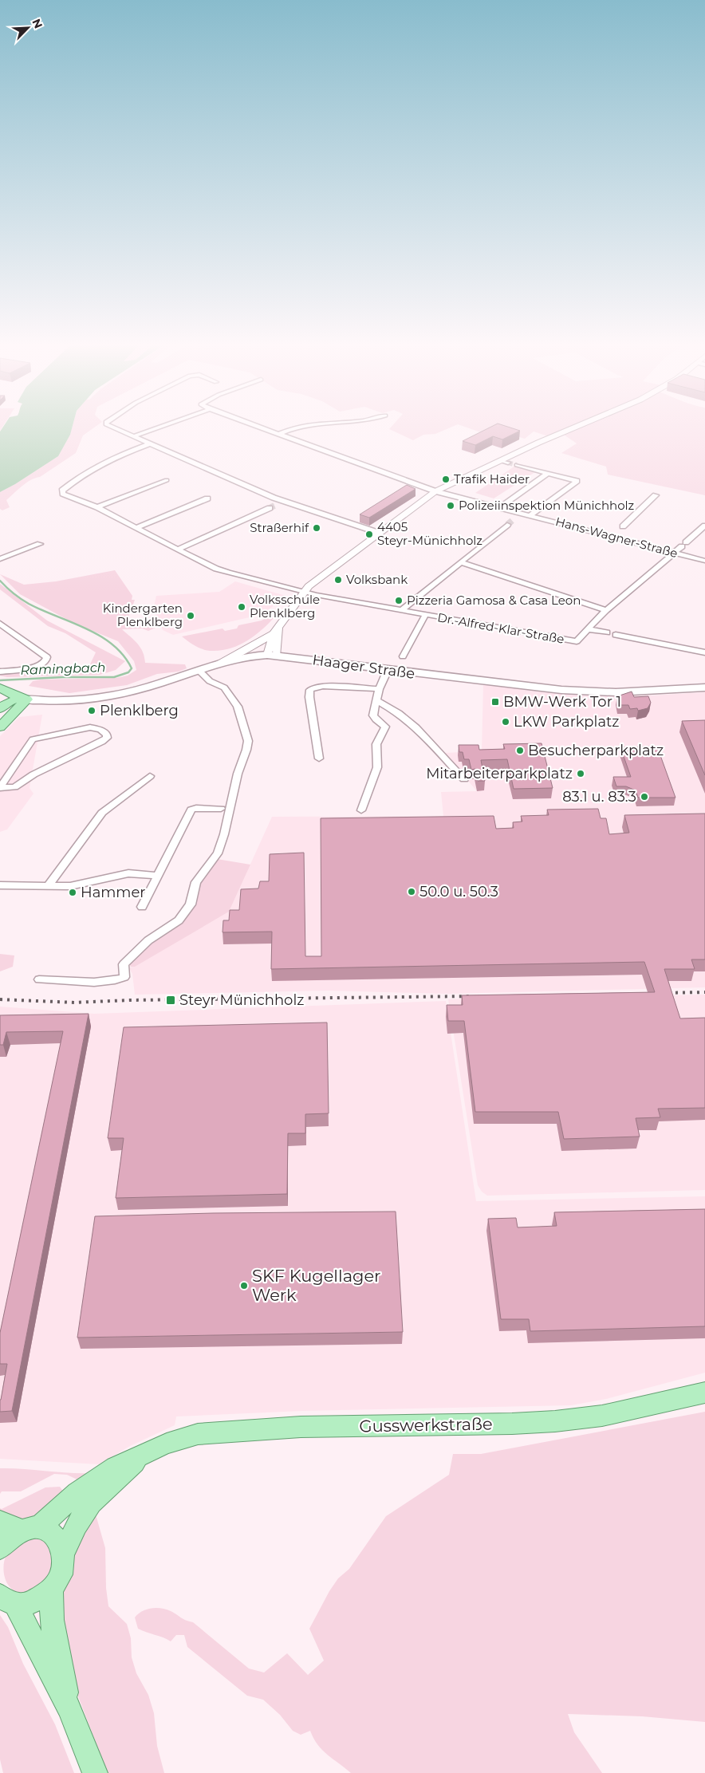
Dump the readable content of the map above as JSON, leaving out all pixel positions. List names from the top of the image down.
{
  "streets": {
    "main road": ["Haager Straße", "Gusswerkstraße"],
    "street": ["Hans-Wagner-Straße", "Dr.-Alfred-Klar-Straße"]
  },
  "water": ["Ramingbach"],
  "places": {
    "other": [
      "Trafik Haider",
      "Polizeiinspektion Münichholz",
      "Straßerhif",
      "4405 Steyr-Münichholz",
      "Volksbank",
      "Pizzeria Gamosa & Casa Leon",
      "Volksschule Plenklberg",
      "Kindergarten Plenklberg",
      "Plenklberg",
      "LKW Parkplatz",
      "Besucherparkplatz",
      "Mitarbeiterparkplatz",
      "83.1 u. 83.3",
      "50.0 u. 50.3",
      "Hammer",
      "SKF Kugellager Werk"
    ],
    "transit": ["BMW-Werk Tor 1", "Steyr Münichholz"]
  },
  "north": "top right"
}
